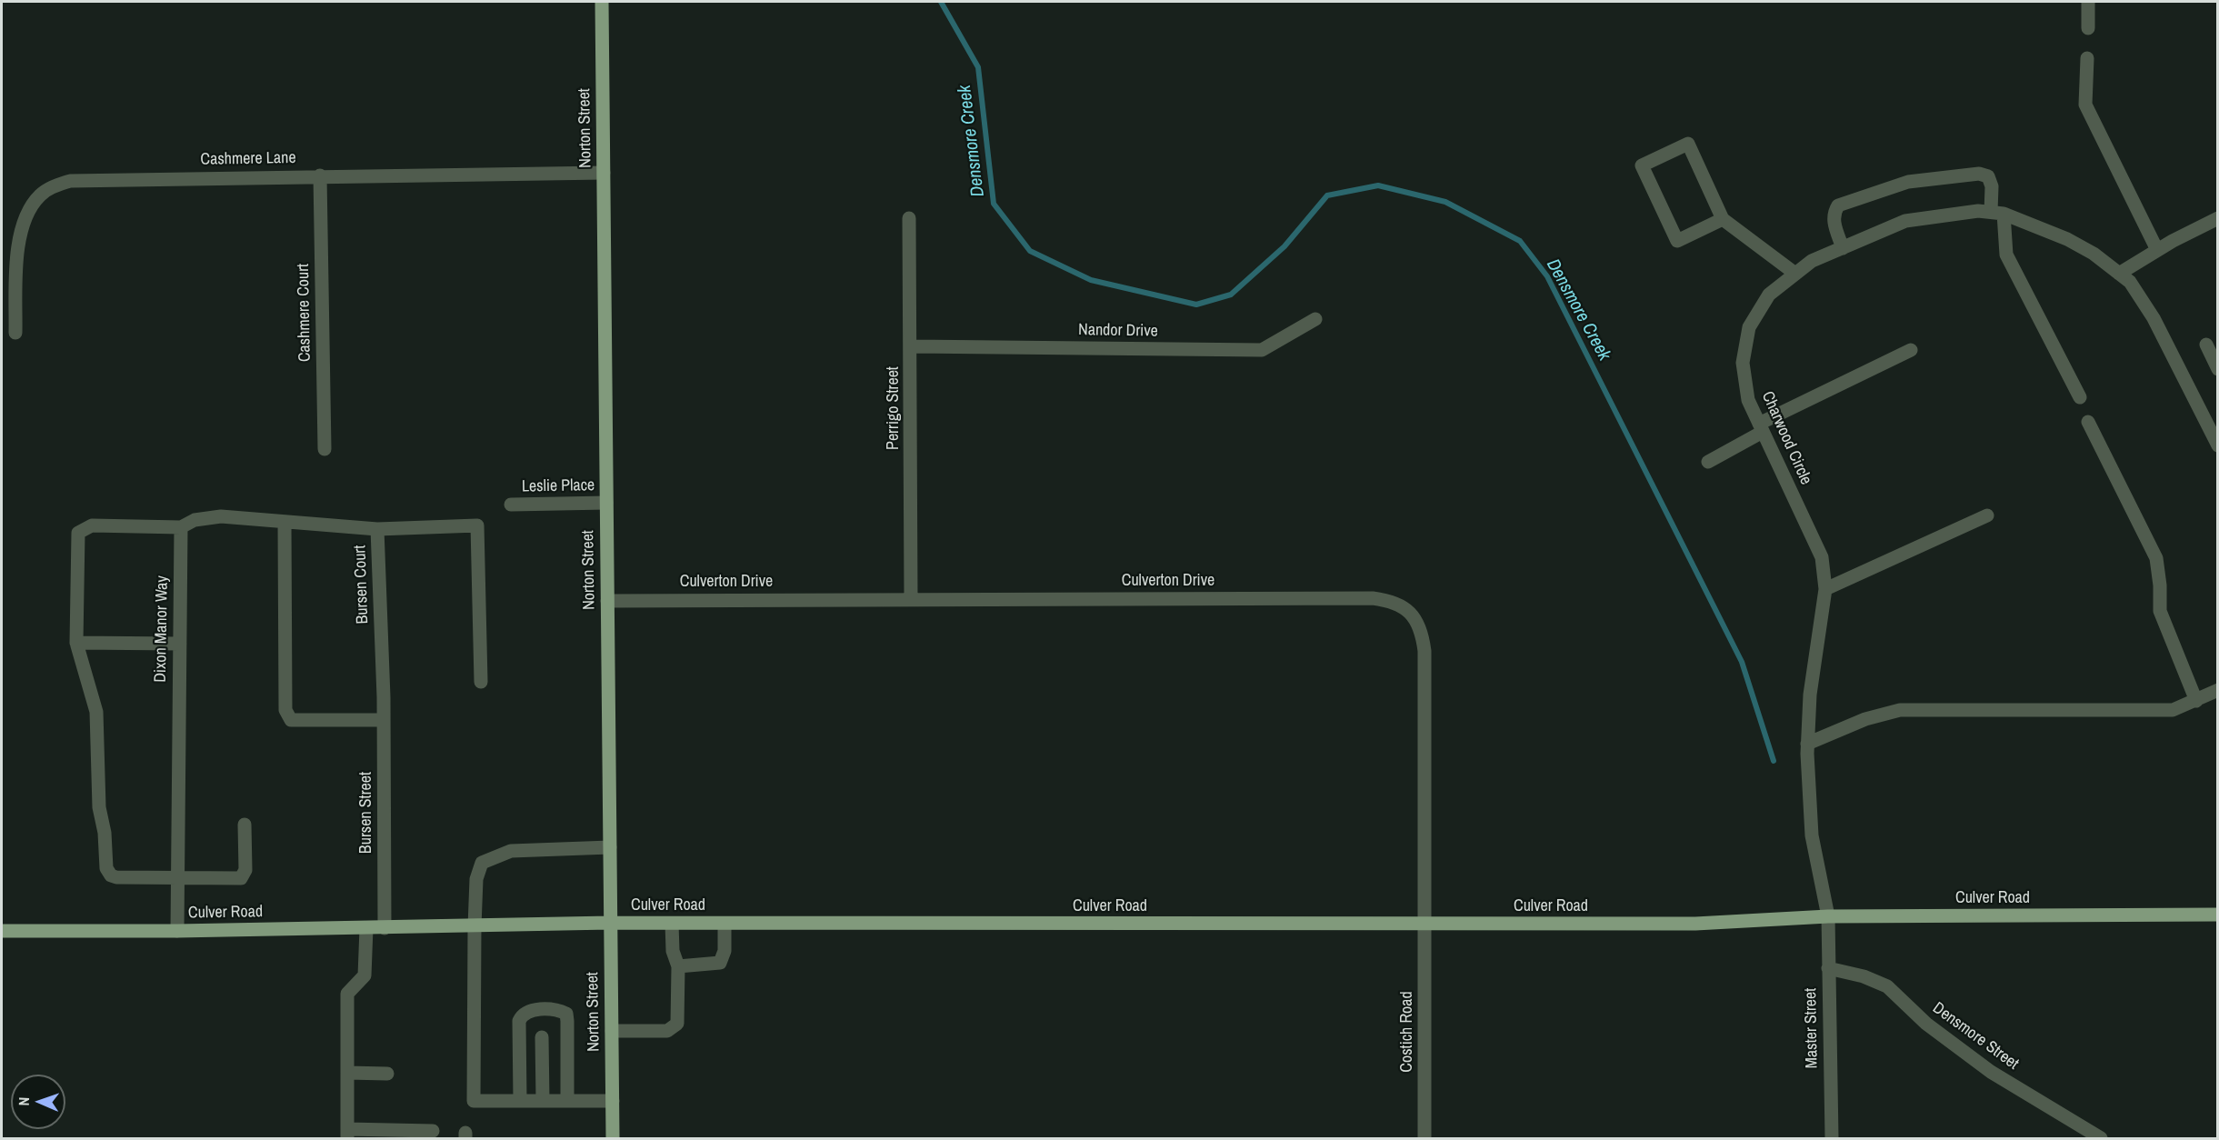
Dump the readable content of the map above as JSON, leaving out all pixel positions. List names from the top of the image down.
{
  "streets": {
    "main road": ["Norton Street", "Culver Road"],
    "street": [
      "Cashmere Lane",
      "Cashmere Court",
      "Nandor Drive",
      "Perrigo Street",
      "Charwood Circle",
      "Leslie Place",
      "Culverton Drive",
      "Bursen Court",
      "Dixon Manor Way",
      "Bursen Street",
      "Master Street",
      "Costich Road",
      "Densmore Street"
    ]
  },
  "crossings": [
    ["Norton Street", "Cashmere Lane"],
    ["Norton Street", "Leslie Place"],
    ["Norton Street", "Culverton Drive"],
    ["Norton Street", "Culver Road"],
    ["Cashmere Lane", "Cashmere Court"],
    ["Nandor Drive", "Perrigo Street"],
    ["Perrigo Street", "Culverton Drive"],
    ["Charwood Circle", "Culver Road"],
    ["Charwood Circle", "Master Street"],
    ["Culverton Drive", "Culver Road"],
    ["Culverton Drive", "Costich Road"],
    ["Bursen Court", "Bursen Street"],
    ["Dixon Manor Way", "Culver Road"],
    ["Bursen Street", "Culver Road"],
    ["Culver Road", "Master Street"],
    ["Culver Road", "Costich Road"],
    ["Master Street", "Densmore Street"]
  ],
  "water": ["Densmore Creek"],
  "north": "left"
}
